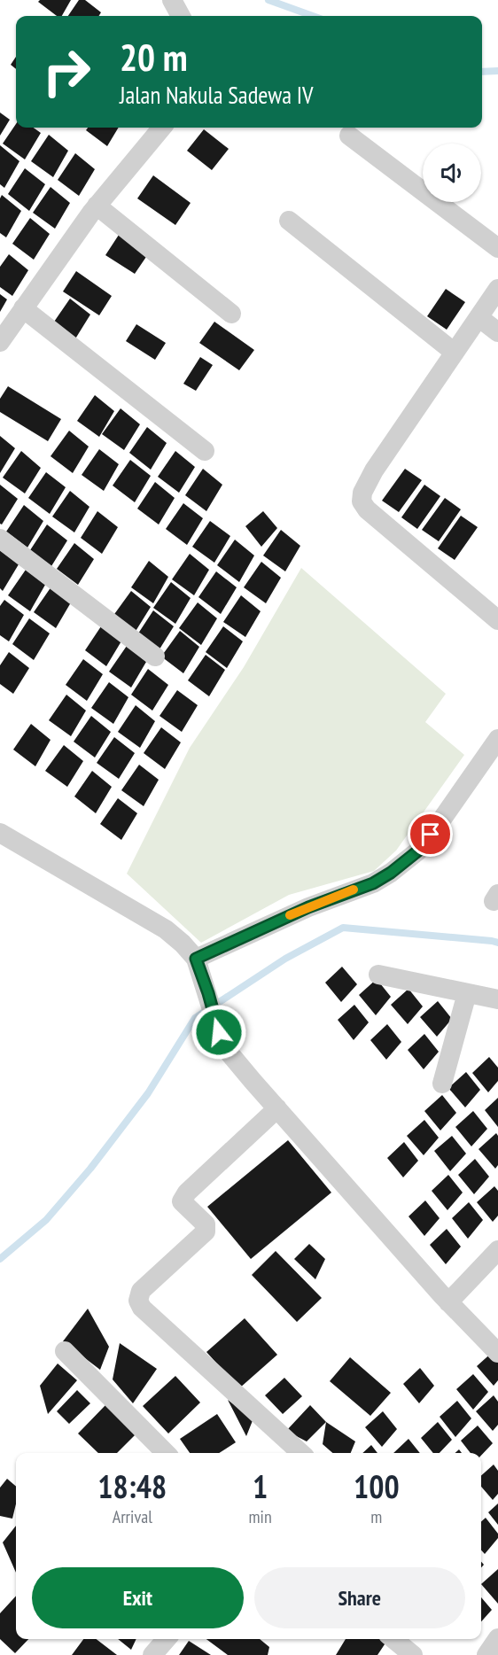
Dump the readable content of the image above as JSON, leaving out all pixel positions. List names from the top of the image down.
{
  "page": {
    "turn": ["20 m", "Jalan Nakula Sadewa IV"],
    "eta": [
      "18:48",
      "Arrival",
      "1",
      "min",
      "100",
      "m"
    ],
    "buttons": ["Exit", "Share"]
  }
}
